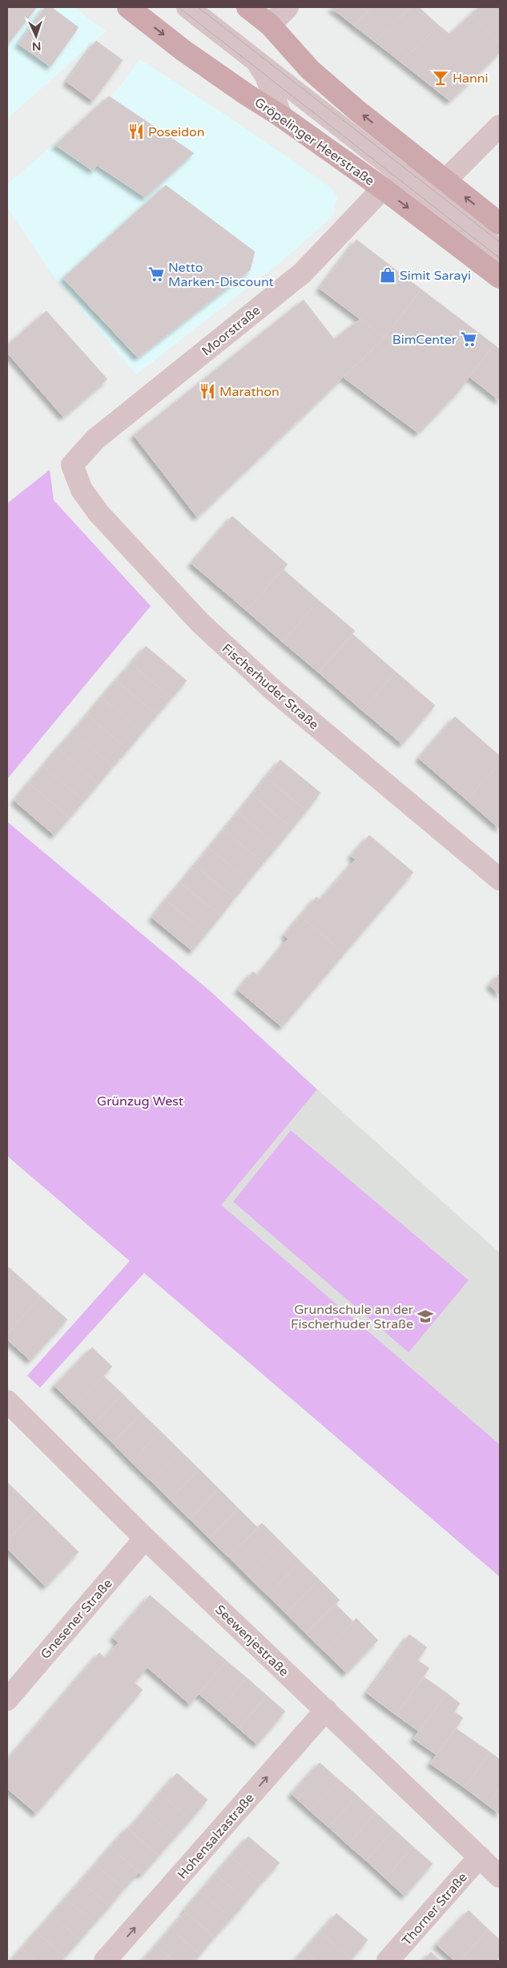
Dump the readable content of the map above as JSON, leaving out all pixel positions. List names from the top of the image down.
{
  "streets": {
    "main road": ["Gröpelinger Heerstraße"],
    "street": [
      "Moorstraße",
      "Fischerhuder Straße",
      "Gnesener Straße",
      "Seewenjestraße",
      "Hohensalzastraße",
      "Thorner Straße"
    ]
  },
  "crossings": [
    ["Gröpelinger Heerstraße", "Moorstraße"],
    ["Moorstraße", "Fischerhuder Straße"],
    ["Gnesener Straße", "Seewenjestraße"],
    ["Seewenjestraße", "Hohensalzastraße"],
    ["Seewenjestraße", "Thorner Straße"]
  ],
  "one_way": ["Hohensalzastraße"],
  "parks": ["Grünzug West"],
  "places": {
    "bar": ["Hanni"],
    "restaurant": ["Poseidon", "Marathon"],
    "supermarket": ["Netto Marken-Discount", "BimCenter"],
    "shop": ["Simit Sarayi"],
    "school or university": ["Grundschule an der Fischerhuder Straße"]
  },
  "north": "bottom"
}
